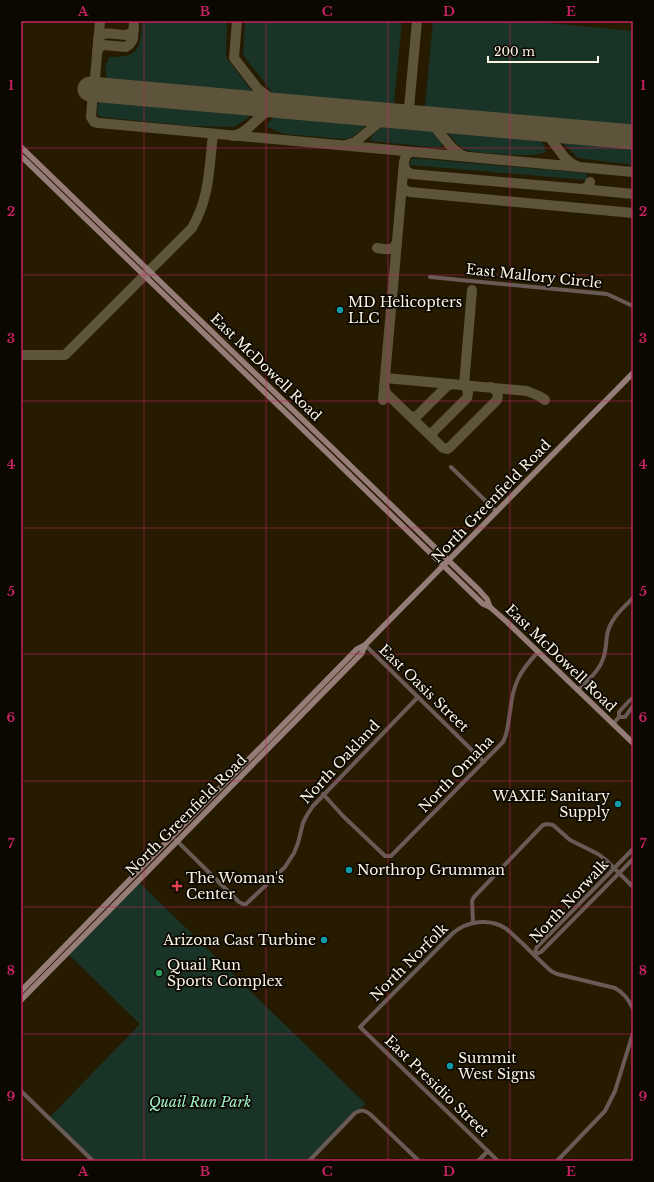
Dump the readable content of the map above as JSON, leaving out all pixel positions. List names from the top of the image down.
{
  "streets": {
    "main road": ["East McDowell Road", "North Greenfield Road"],
    "street": [
      "East Mallory Circle",
      "East Oasis Street",
      "North Oakland",
      "North Omaha",
      "North Norwalk",
      "North Norfolk",
      "East Presidio Street"
    ]
  },
  "crossings": [
    ["East McDowell Road", "North Greenfield Road"],
    ["East McDowell Road", "North Omaha"],
    ["North Greenfield Road", "East Oasis Street"],
    ["North Greenfield Road", "North Oakland"],
    ["East Oasis Street", "North Oakland"],
    ["East Oasis Street", "North Omaha"],
    ["North Oakland", "North Omaha"],
    ["North Norfolk", "East Presidio Street"]
  ],
  "parks": ["Quail Run Park"],
  "places": {
    "other": [
      "MD Helicopters LLC",
      "WAXIE Sanitary Supply",
      "Northrop Grumman",
      "Arizona Cast Turbine",
      "Quail Run Sports Complex",
      "Summit West Signs"
    ],
    "health": ["The Woman's Center"]
  },
  "scale_bar": "200 m",
  "grid": {
    "columns": [
      "A",
      "B",
      "C",
      "D",
      "E"
    ],
    "rows": [
      "1",
      "2",
      "3",
      "4",
      "5",
      "6",
      "7",
      "8",
      "9"
    ]
  }
}
